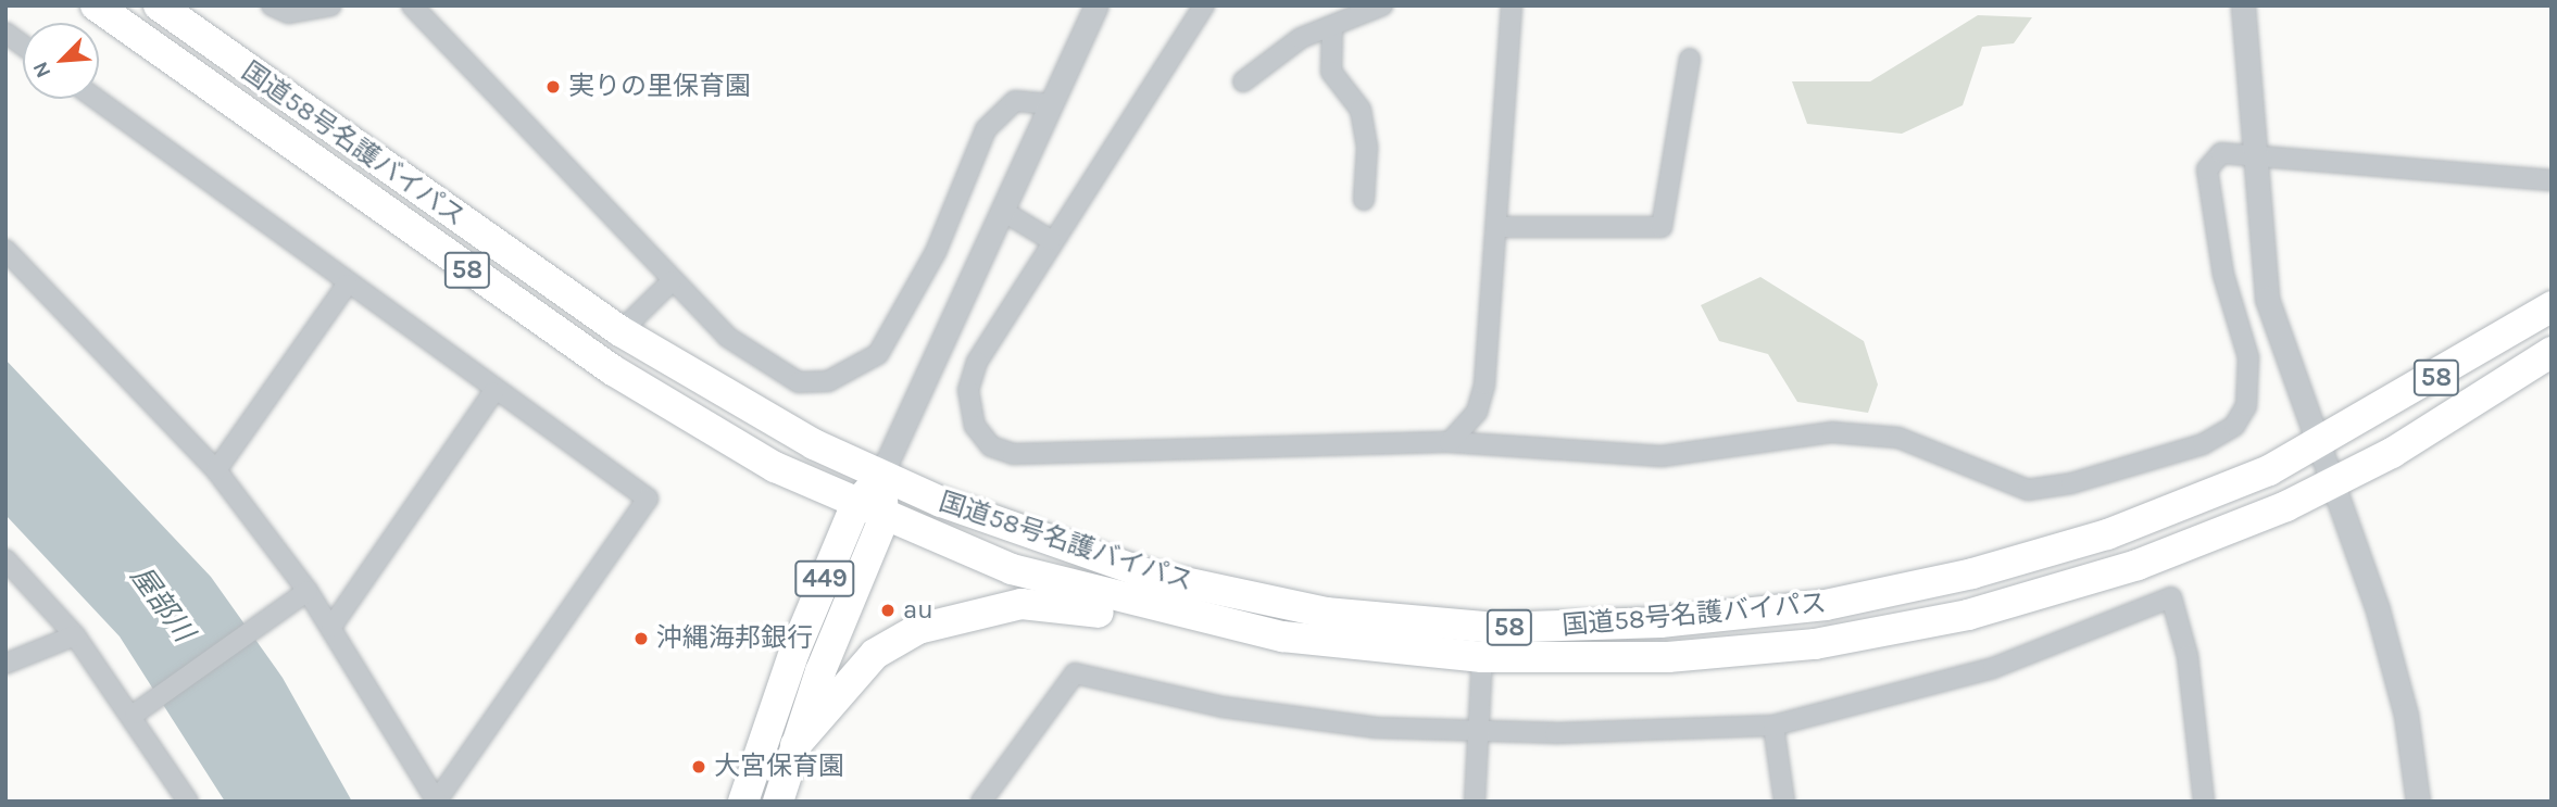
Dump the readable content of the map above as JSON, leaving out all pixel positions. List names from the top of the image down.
{
  "streets": {
    "highway": ["国道58号名護バイパス", "58", "449"]
  },
  "crossings": [
    ["国道58号名護バイパス", "58"],
    ["国道58号名護バイパス", "449"],
    ["58", "449"]
  ],
  "water": ["屋部川"],
  "places": [
    "実りの里保育園",
    "au",
    "沖縄海邦銀行",
    "大宮保育園"
  ],
  "north": "bottom left"
}
